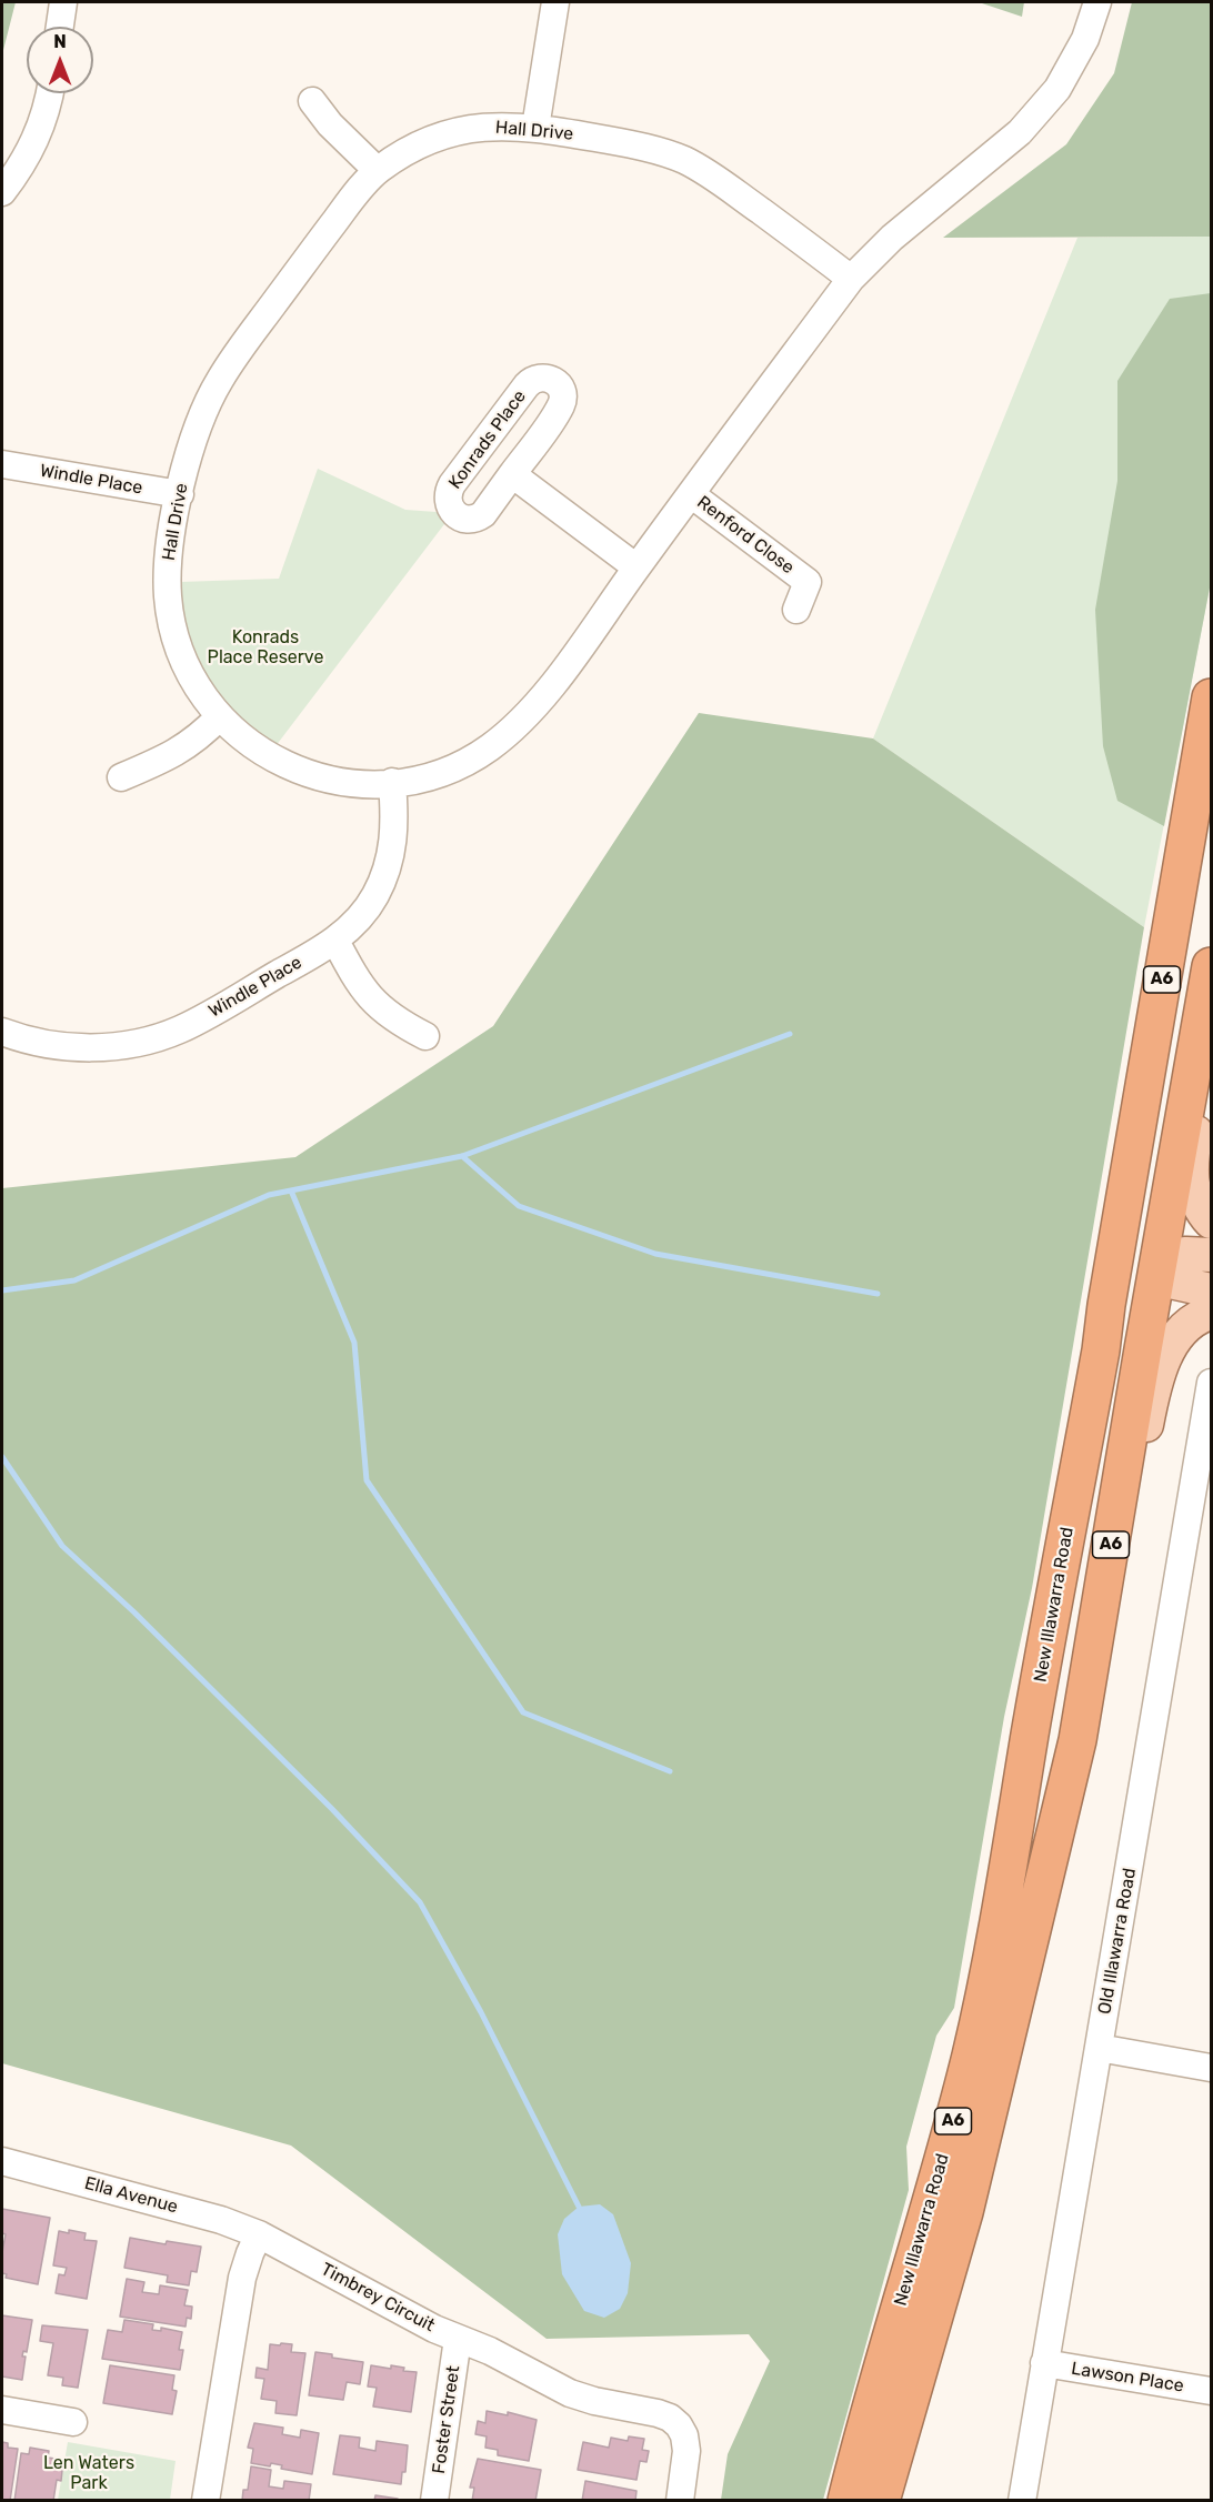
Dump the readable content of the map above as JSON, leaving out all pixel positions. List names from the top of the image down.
{
  "streets": {
    "highway": ["A6", "New Illawarra Road"],
    "street": [
      "Hall Drive",
      "Konrads Place",
      "Windle Place",
      "Renford Close",
      "Old Illawarra Road",
      "Ella Avenue",
      "Timbrey Circuit",
      "Lawson Place",
      "Foster Street"
    ]
  },
  "crossings": [
    ["Hall Drive", "Windle Place"],
    ["Hall Drive", "Renford Close"],
    ["Old Illawarra Road", "Lawson Place"],
    ["Ella Avenue", "Timbrey Circuit"],
    ["Timbrey Circuit", "Foster Street"]
  ],
  "parks": ["Konrads Place Reserve", "Len Waters Park"],
  "north": "top"
}
